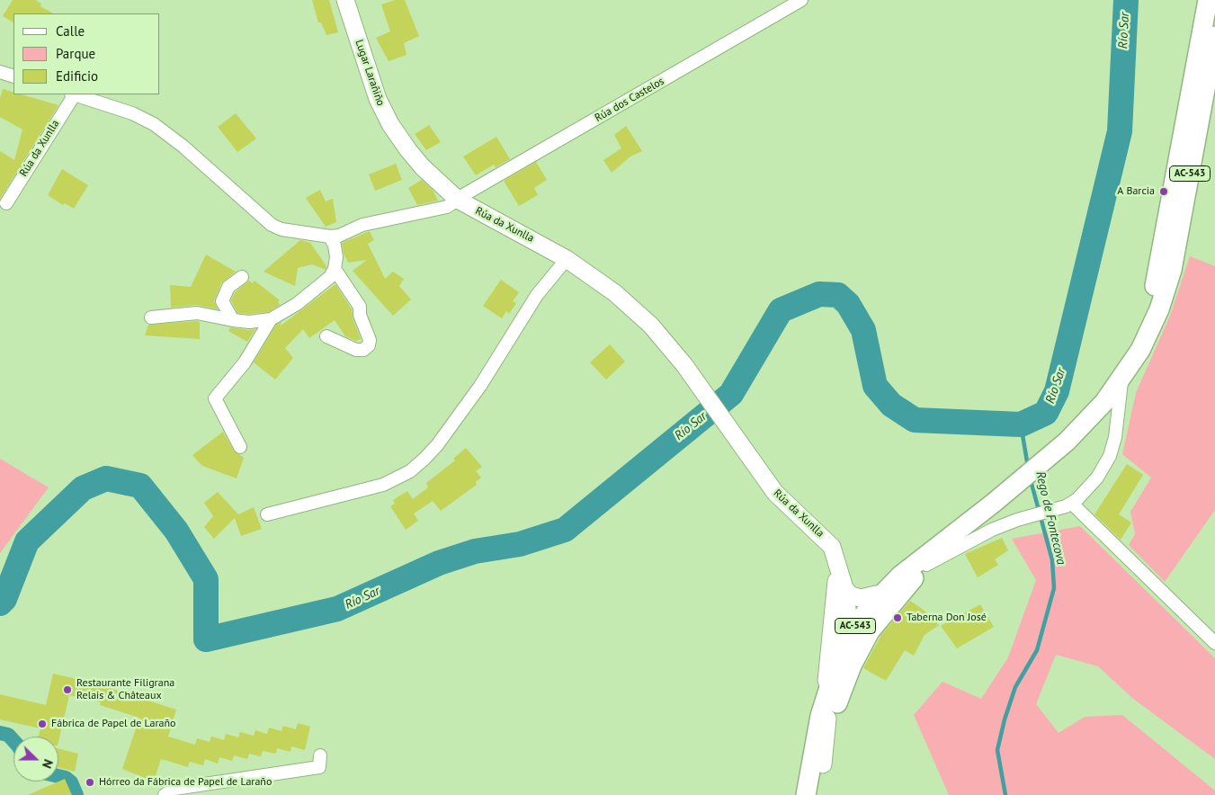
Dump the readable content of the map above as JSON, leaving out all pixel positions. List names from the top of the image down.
{
  "streets": {
    "main road": ["AC-543"],
    "street": ["Lugar Larañiño", "Rúa dos Castelos", "Rúa da Xunlla"]
  },
  "crossings": [
    ["Lugar Larañiño", "Rúa dos Castelos"],
    ["Lugar Larañiño", "Rúa da Xunlla"],
    ["Rúa dos Castelos", "Rúa da Xunlla"],
    ["Rúa da Xunlla", "AC-543"]
  ],
  "water": ["Río Sar", "Rego de Fontecova"],
  "places": [
    "A Barcia",
    "Taberna Don José",
    "Restaurante Filigrana Relais & Châteaux",
    "Fábrica de Papel de Laraño",
    "Hórreo da Fábrica de Papel de Laraño"
  ],
  "legend": ["Calle", "Parque", "Edificio"],
  "north": "right"
}
